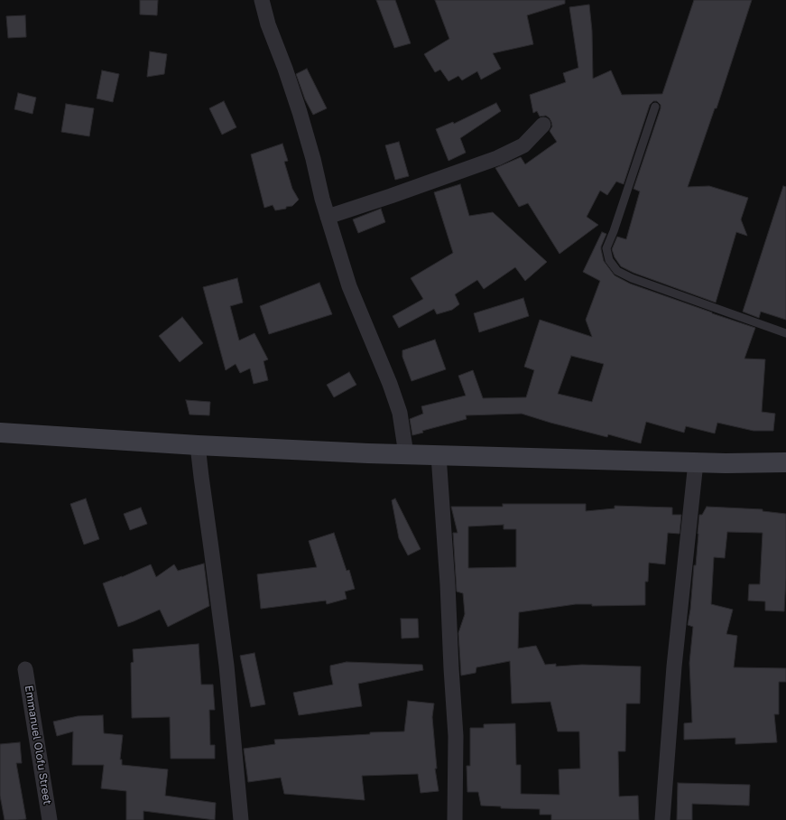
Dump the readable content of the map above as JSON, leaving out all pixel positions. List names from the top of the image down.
{
  "streets": {
    "street": ["Emmanuel Olofu Street"]
  }
}
